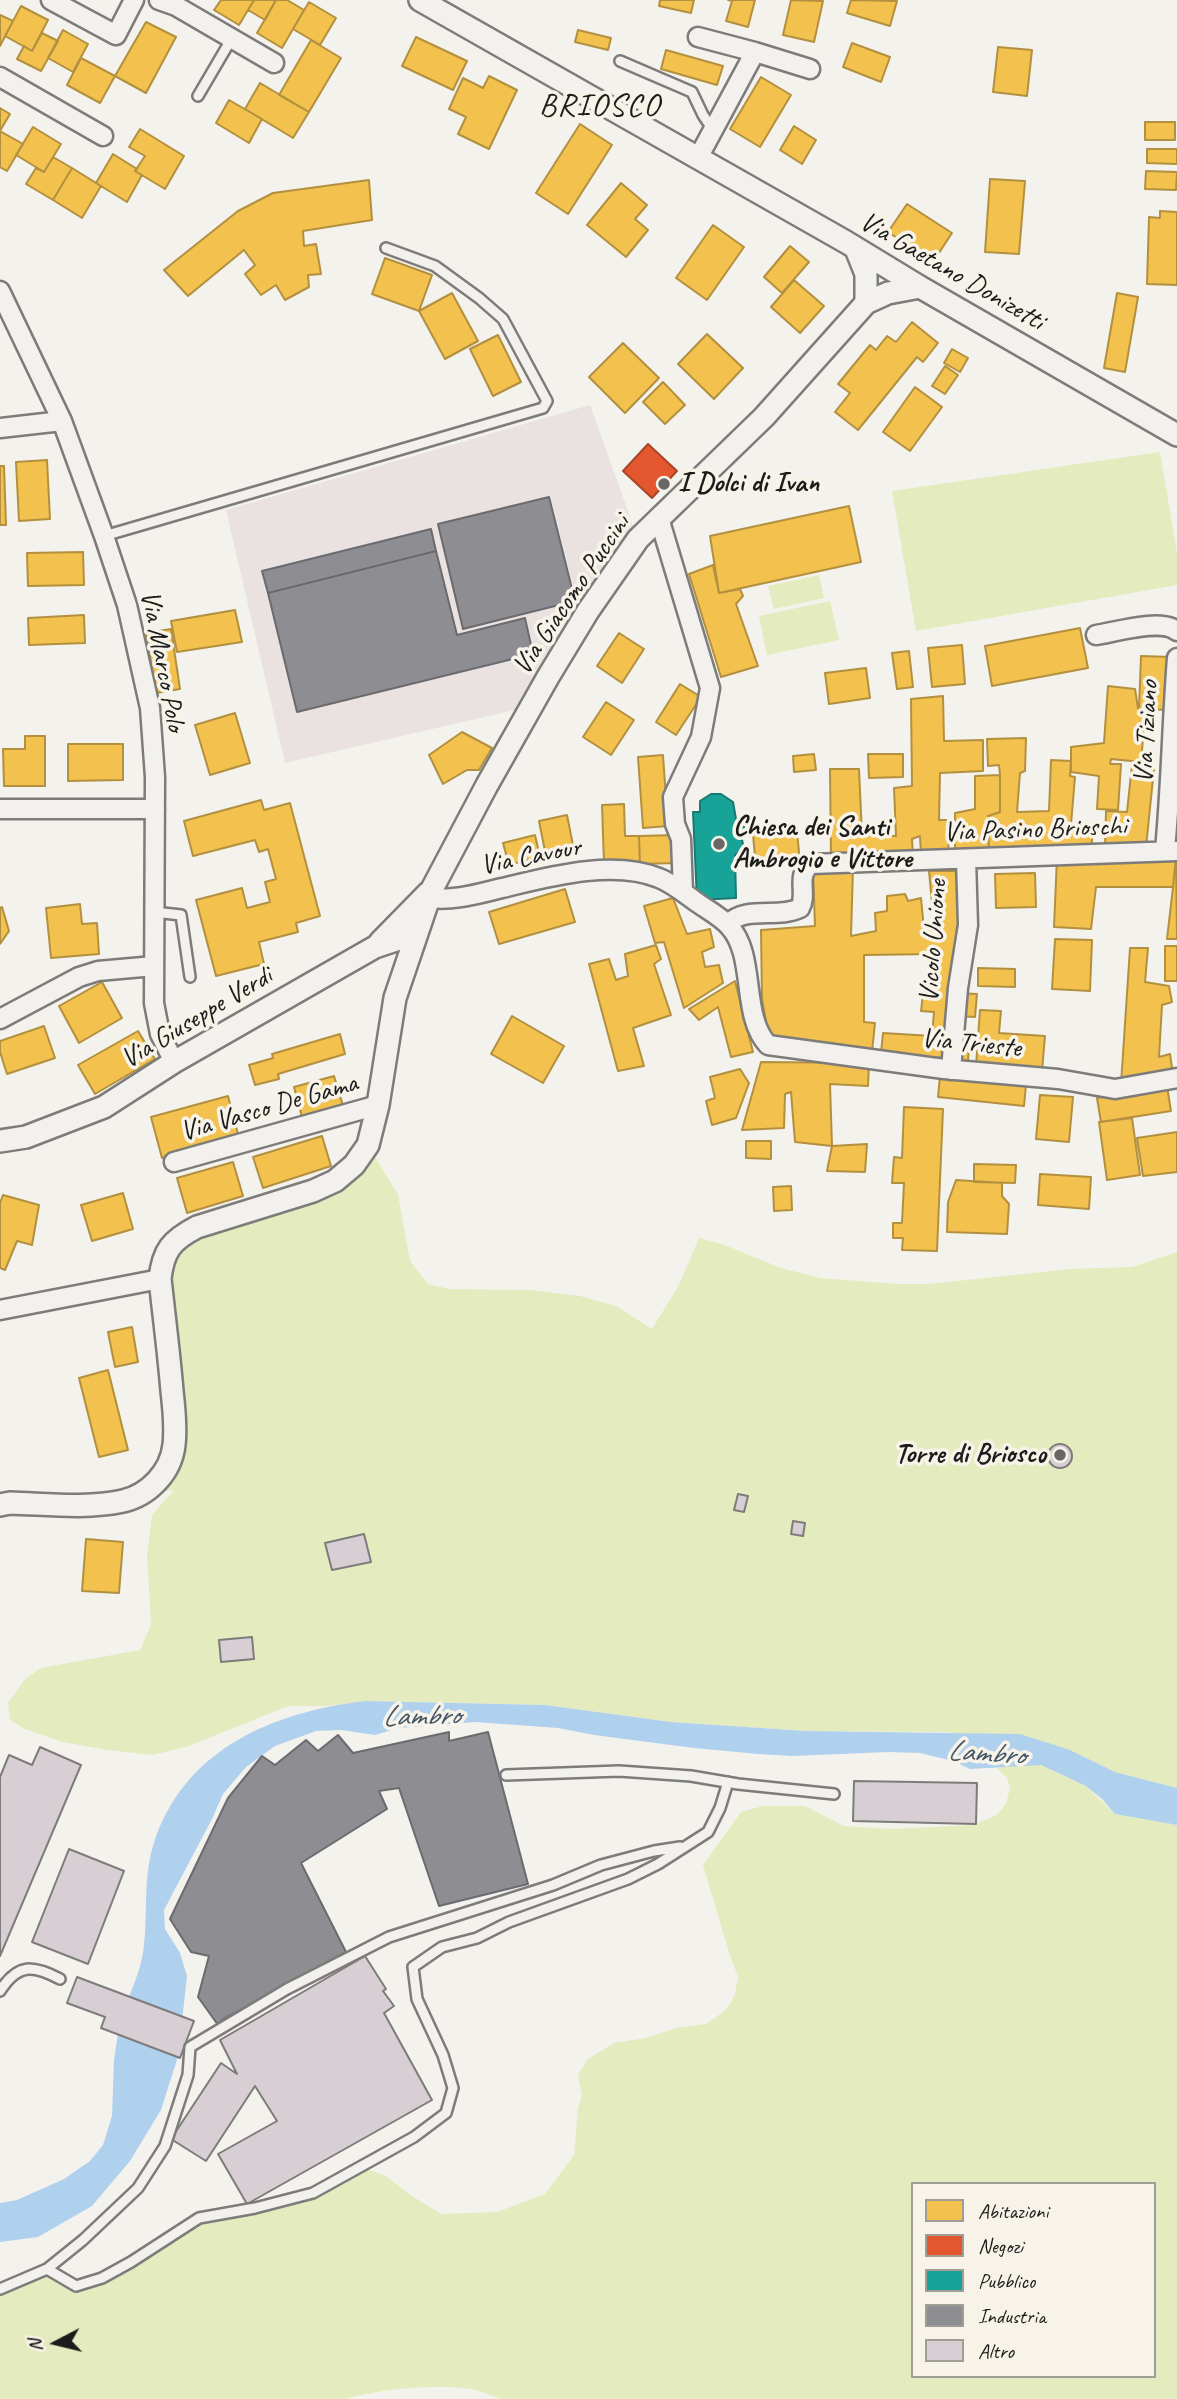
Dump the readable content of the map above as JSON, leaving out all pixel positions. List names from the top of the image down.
{
  "streets": {
    "street": [
      "Via Gaetano Donizetti",
      "Via Giacomo Puccini",
      "Via Marco Polo",
      "Via Tiziano",
      "Via Pasino Brioschi",
      "Via Cavour",
      "Vicolo Unione",
      "Via Giuseppe Verdi",
      "Via Trieste",
      "Via Vasco De Gama"
    ]
  },
  "crossings": [
    ["Via Gaetano Donizetti", "Via Giacomo Puccini"],
    ["Via Giacomo Puccini", "Via Cavour"],
    ["Via Giacomo Puccini", "Via Giuseppe Verdi"],
    ["Via Giacomo Puccini", "Via Vasco De Gama"],
    ["Via Marco Polo", "Via Giuseppe Verdi"],
    ["Via Tiziano", "Via Pasino Brioschi"],
    ["Via Pasino Brioschi", "Via Cavour"],
    ["Via Pasino Brioschi", "Vicolo Unione"],
    ["Via Pasino Brioschi", "Via Trieste"],
    ["Via Cavour", "Via Trieste"],
    ["Vicolo Unione", "Via Trieste"]
  ],
  "districts": ["BRIOSCO"],
  "water": ["Lambro"],
  "places": ["I Dolci di Ivan", "Chiesa dei Santi Ambrogio e Vittore", "Torre di Briosco"],
  "legend": [
    "Abitazioni",
    "Negozi",
    "Pubblico",
    "Industria",
    "Altro"
  ],
  "north": "left"
}
